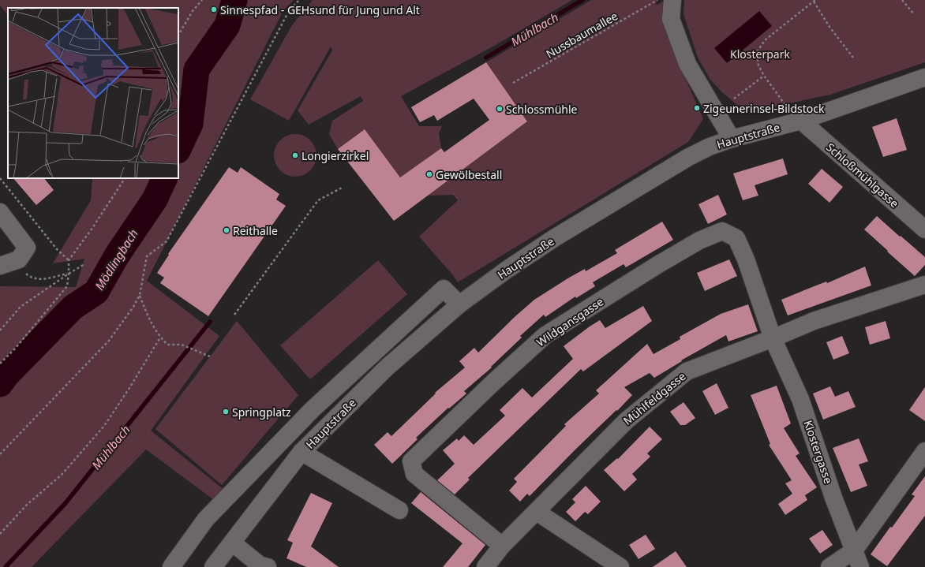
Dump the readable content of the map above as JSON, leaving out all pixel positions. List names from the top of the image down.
{
  "streets": {
    "street": [
      "Hauptstraße",
      "Schloßmühlgasse",
      "Wildgansgasse",
      "Mühlfeldgasse",
      "Klostergasse"
    ],
    "path": ["Nussbaumallee"]
  },
  "crossings": [
    ["Hauptstraße", "Schloßmühlgasse"],
    ["Wildgansgasse", "Mühlfeldgasse"],
    ["Wildgansgasse", "Klostergasse"],
    ["Mühlfeldgasse", "Klostergasse"]
  ],
  "water": ["Mühlbach", "Mödlingbach"],
  "parks": ["Klosterpark"],
  "places": [
    "Sinnespfad - GEHsund für Jung und Alt",
    "Zigeunerinsel-Bildstock",
    "Schlossmühle",
    "Longierzirkel",
    "Gewölbestall",
    "Reithalle",
    "Springplatz"
  ]
}
